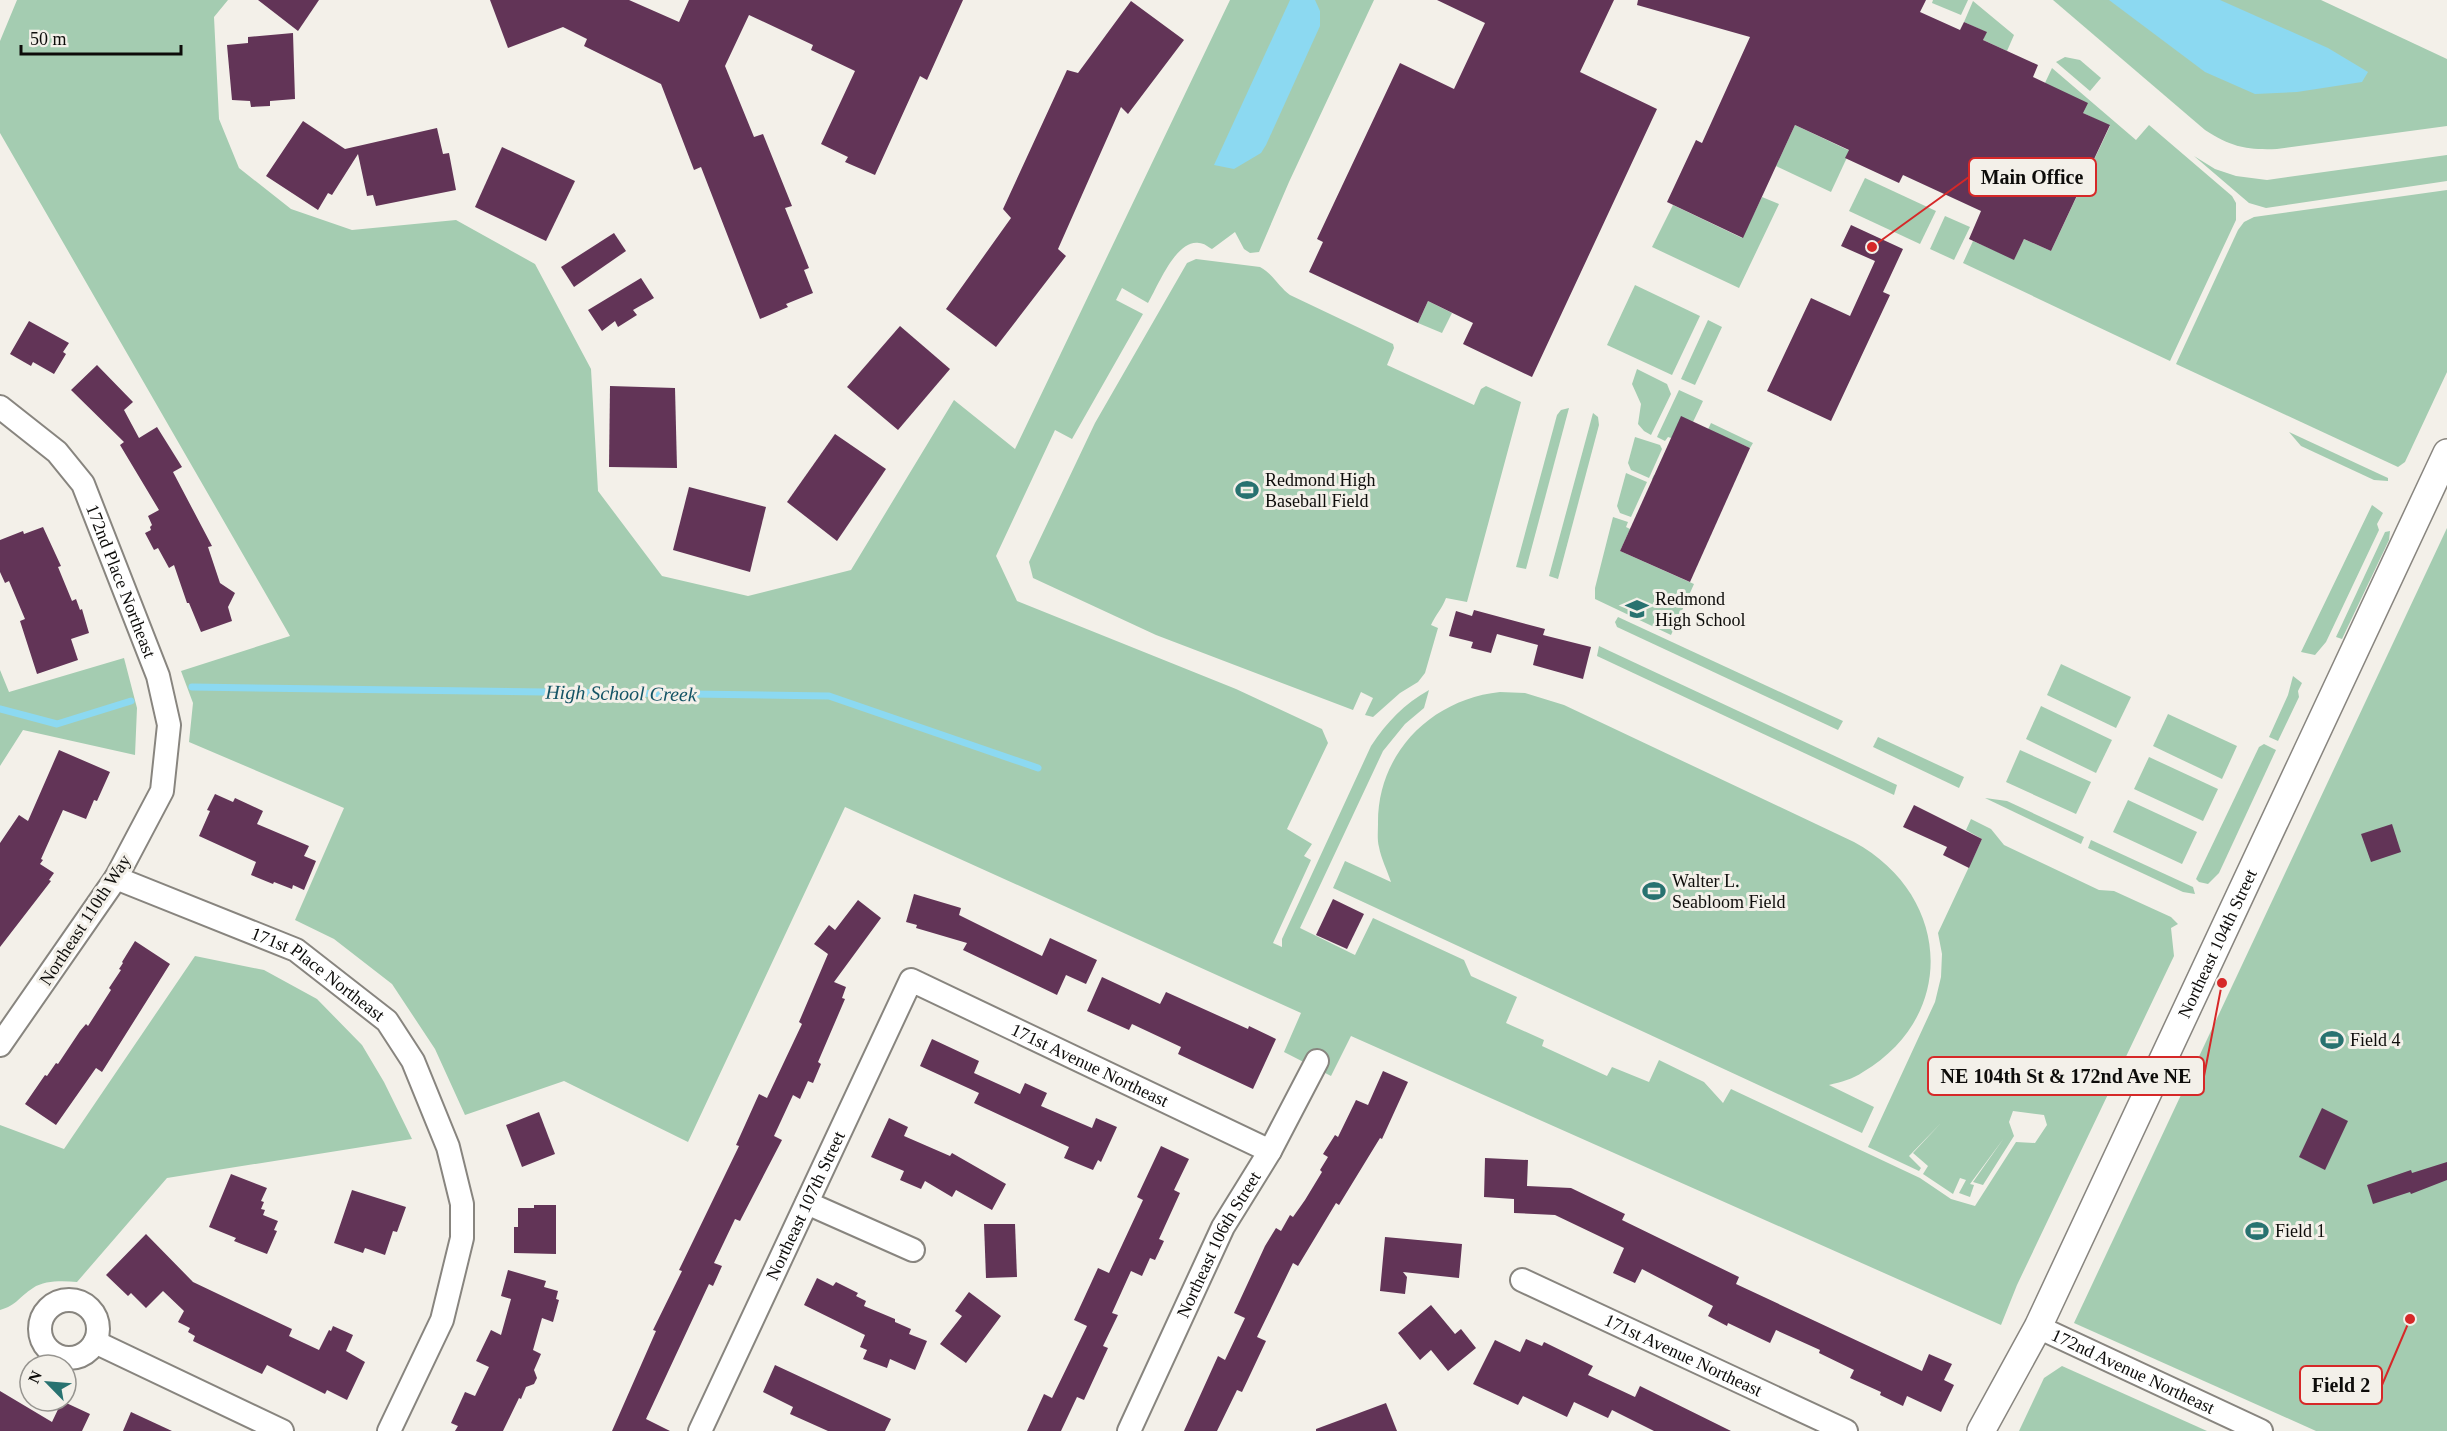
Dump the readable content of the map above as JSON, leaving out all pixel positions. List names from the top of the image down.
{
  "streets": {
    "street": [
      "172nd Place Northeast",
      "Northeast 110th Way",
      "Northeast 104th Street",
      "171st Place Northeast",
      "171st Avenue Northeast",
      "Northeast 107th Street",
      "Northeast 106th Street",
      "172nd Avenue Northeast"
    ]
  },
  "crossings": [
    ["172nd Place Northeast", "Northeast 110th Way"],
    ["Northeast 110th Way", "171st Place Northeast"],
    ["Northeast 104th Street", "172nd Avenue Northeast"],
    ["171st Avenue Northeast", "Northeast 107th Street"],
    ["171st Avenue Northeast", "Northeast 106th Street"]
  ],
  "water": ["High School Creek"],
  "places": {
    "other": ["Main Office", "NE 104th St & 172nd Ave NE", "Field 2"],
    "sports": [
      "Redmond High Baseball Field",
      "Walter L. Seabloom Field",
      "Field 4",
      "Field 1"
    ],
    "school or university": ["Redmond High School"]
  },
  "scale_bar": "50 m",
  "north": "top left"
}
